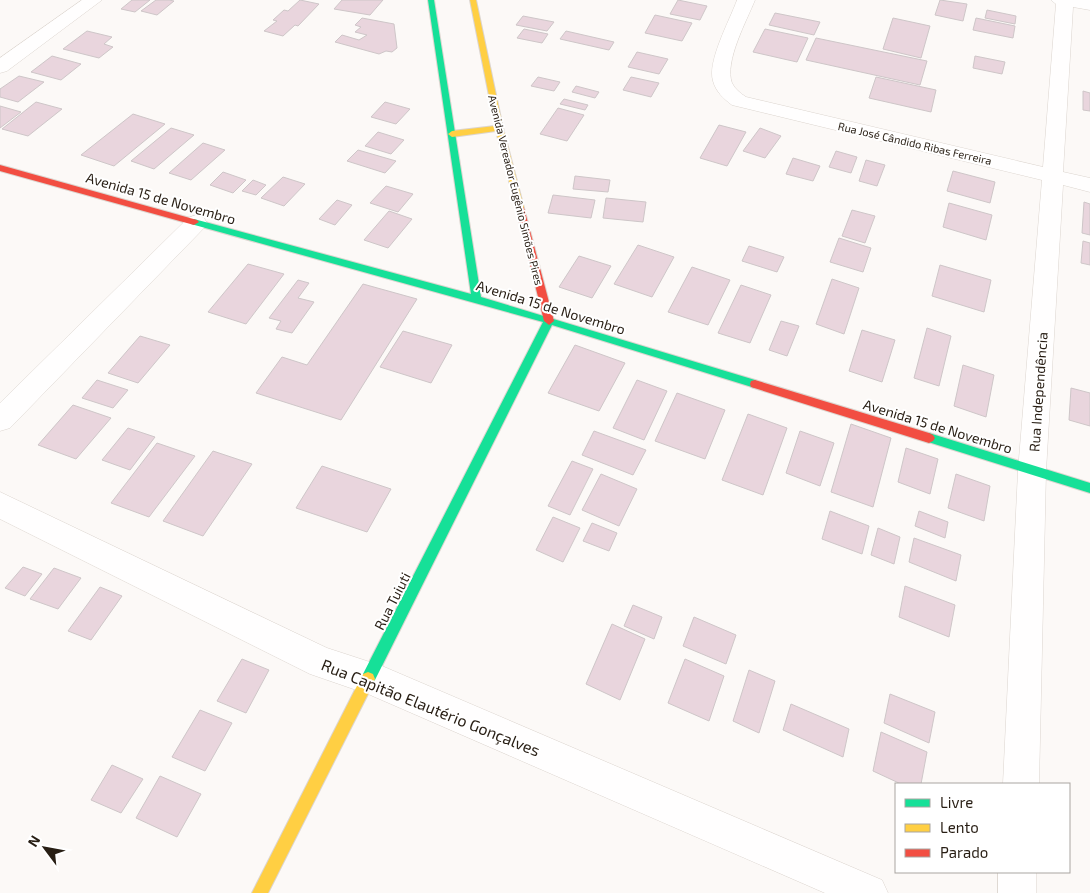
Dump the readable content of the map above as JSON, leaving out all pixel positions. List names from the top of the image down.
{
  "streets": {
    "street": [
      "Rua José Cândido Ribas Ferreira",
      "Avenida Vereador Eugênio Simões Pires",
      "Avenida 15 de Novembro",
      "Rua Independência",
      "Rua Tuiuti",
      "Rua Capitão Elautério Gonçalves"
    ]
  },
  "crossings": [
    ["Rua José Cândido Ribas Ferreira", "Rua Independência"],
    ["Avenida Vereador Eugênio Simões Pires", "Avenida 15 de Novembro"],
    ["Avenida Vereador Eugênio Simões Pires", "Rua Tuiuti"],
    ["Avenida 15 de Novembro", "Rua Independência"],
    ["Avenida 15 de Novembro", "Rua Tuiuti"],
    ["Rua Tuiuti", "Rua Capitão Elautério Gonçalves"]
  ],
  "legend": ["Livre", "Lento", "Parado"],
  "north": "top left"
}
